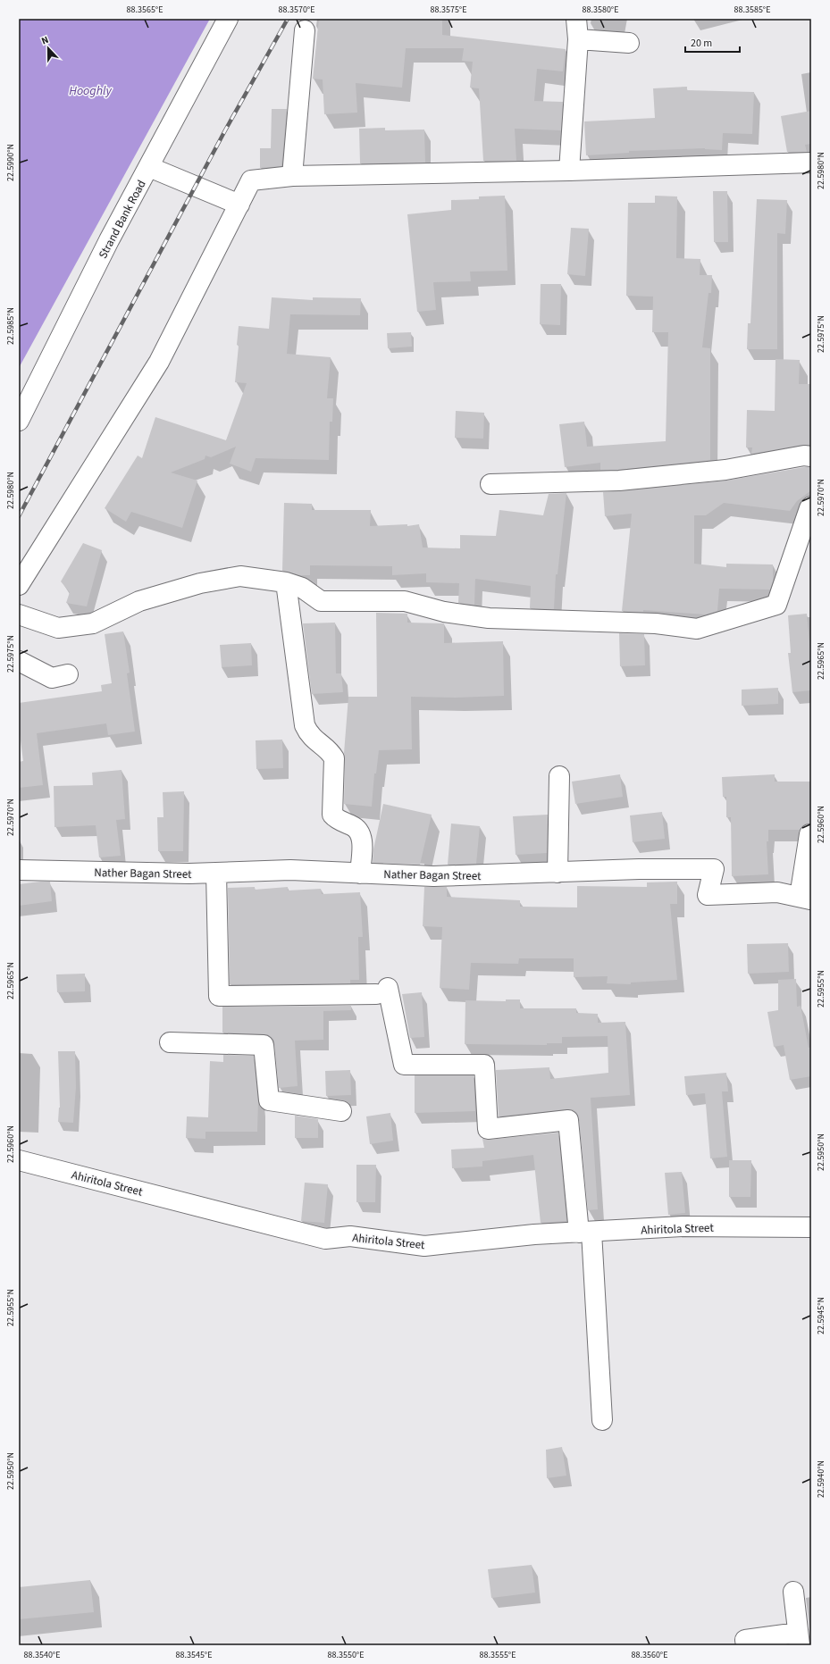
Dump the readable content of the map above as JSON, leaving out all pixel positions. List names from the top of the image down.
{
  "streets": {
    "street": ["Strand Bank Road", "Nather Bagan Street", "Ahiritola Street"]
  },
  "water": ["Hooghly"],
  "scale_bar": "20 m",
  "north": "top",
  "coordinates": [
    "88.3565°E",
    "88.3570°E",
    "88.3575°E",
    "88.3580°E",
    "88.3585°E",
    "22.5990°N",
    "22.5980°N",
    "22.5985°N",
    "22.5975°N",
    "22.5970°N",
    "22.5965°N",
    "22.5960°N",
    "22.5955°N",
    "22.5950°N",
    "22.5945°N",
    "22.5940°N",
    "88.3540°E",
    "88.3545°E",
    "88.3550°E",
    "88.3555°E",
    "88.3560°E"
  ]
}
